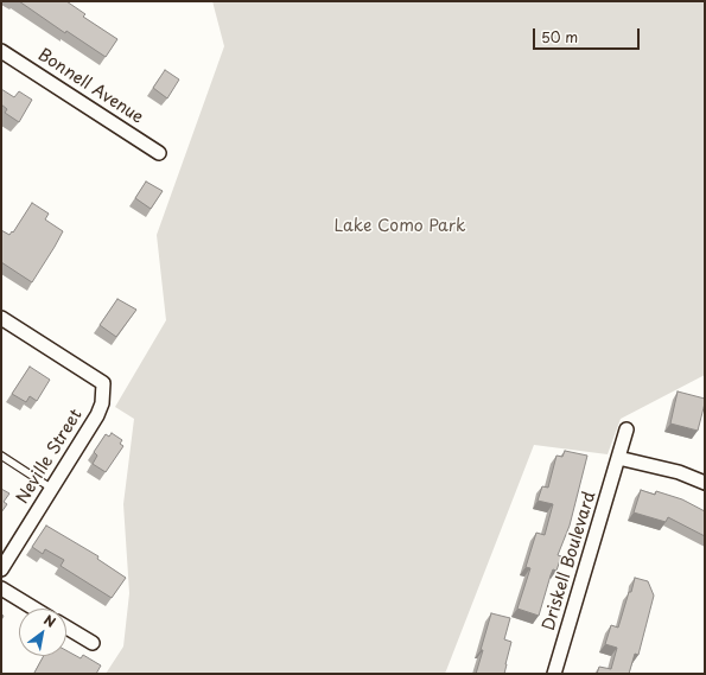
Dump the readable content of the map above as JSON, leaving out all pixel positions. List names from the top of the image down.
{
  "streets": {
    "street": ["Bonnell Avenue", "Neville Street", "Driskell Boulevard"]
  },
  "parks": ["Lake Como Park"],
  "scale_bar": "50 m",
  "north": "top right"
}
